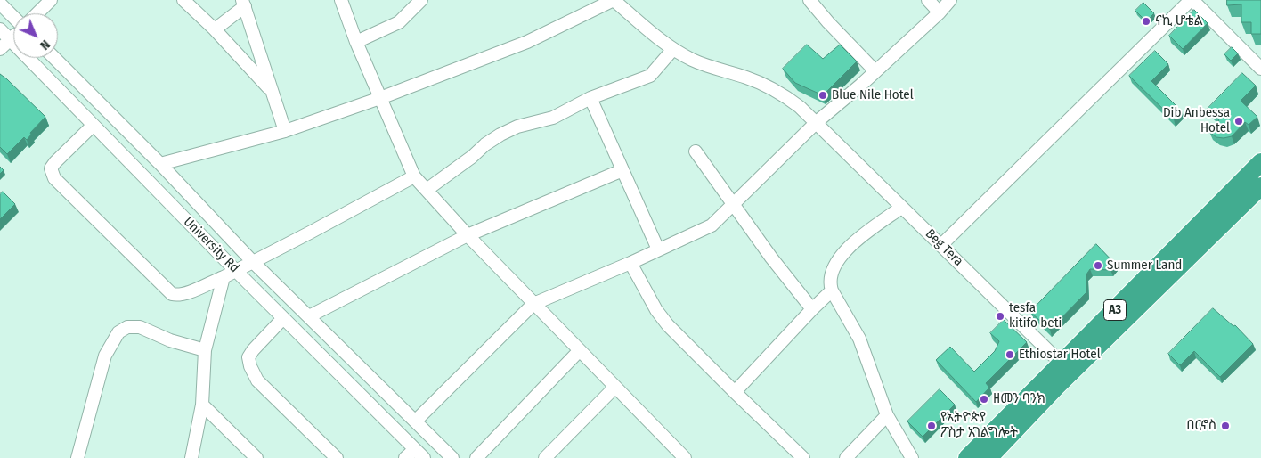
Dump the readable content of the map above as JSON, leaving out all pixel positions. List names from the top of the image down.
{
  "streets": {
    "highway": ["A3"],
    "street": ["University Rd", "Beg Tera"]
  },
  "crossings": [
    ["Beg Tera", "A3"]
  ],
  "places": [
    "ናኪ ሆቴል",
    "Blue Nile Hotel",
    "Dib Anbessa Hotel",
    "Summer Land",
    "tesfa kitifo beti",
    "Ethiostar Hotel",
    "ዘመን ባንክ",
    "የኢትዮጵያ ፖስታ አገልግሎት",
    "በርኖስ"
  ],
  "north": "bottom right"
}
